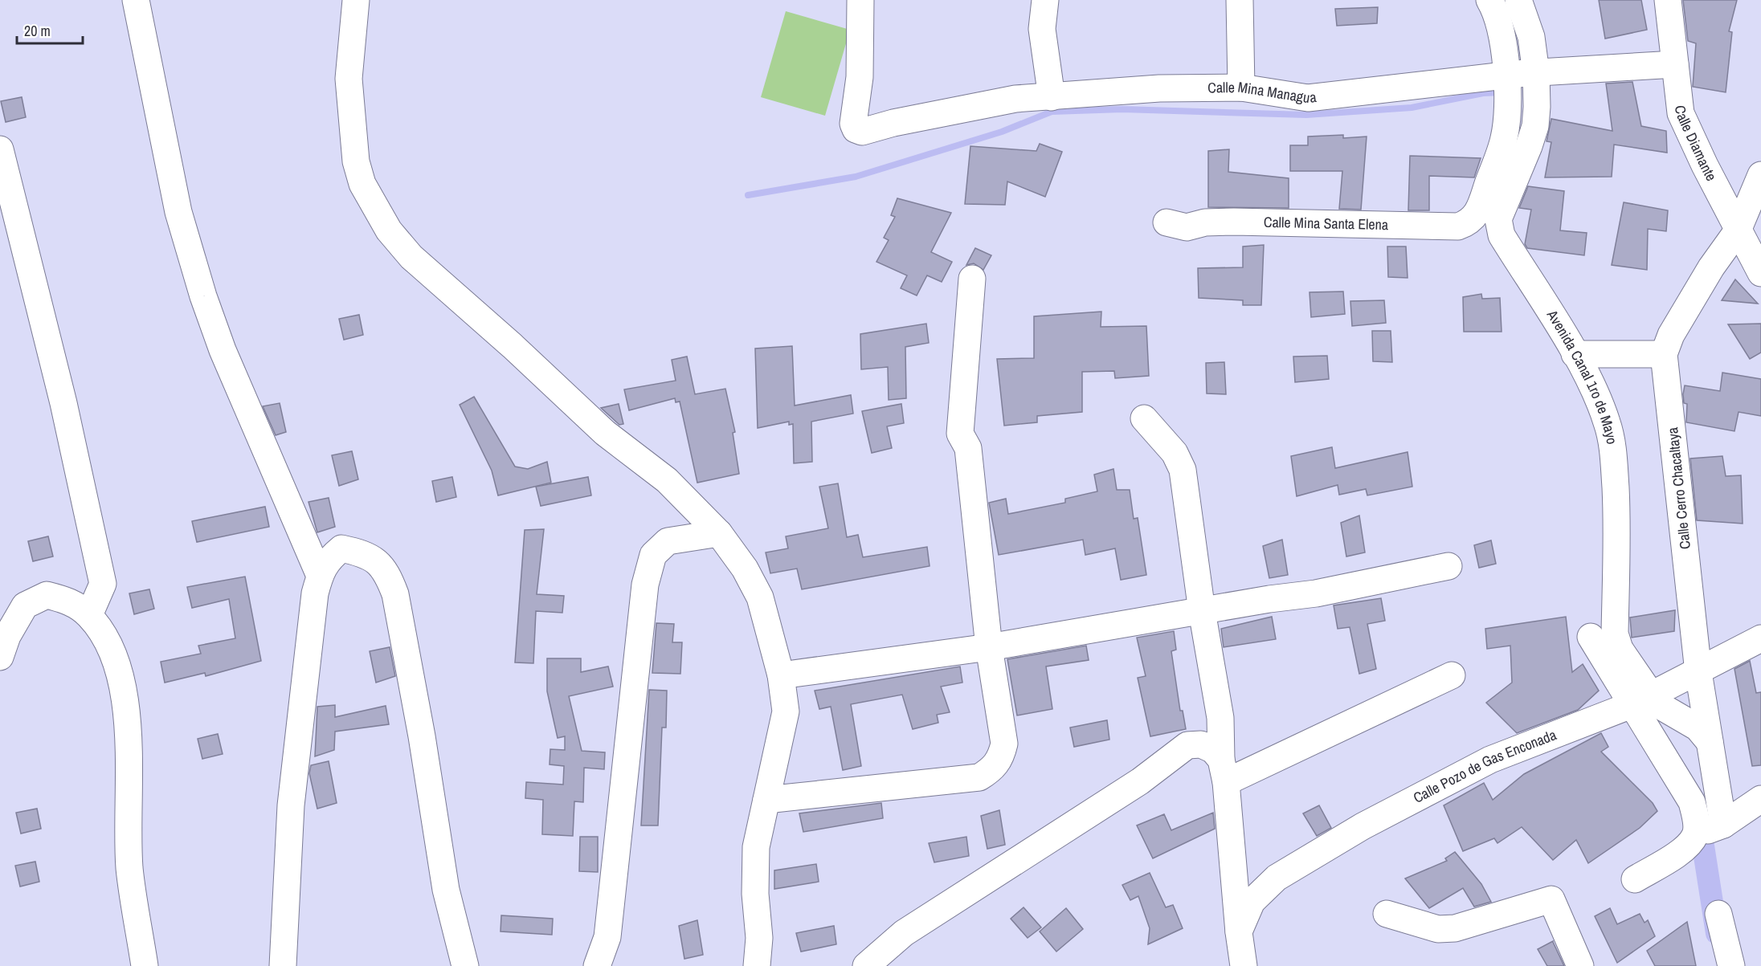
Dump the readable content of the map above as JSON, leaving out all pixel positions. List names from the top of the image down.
{
  "streets": {
    "street": [
      "Calle Mina Managua",
      "Calle Diamante",
      "Calle Mina Santa Elena",
      "Avenida Canal 1ro de Mayo",
      "Calle Cerro Chacaltaya",
      "Calle Pozo de Gas Enconada"
    ]
  },
  "crossings": [
    ["Calle Mina Managua", "Calle Diamante"],
    ["Calle Mina Managua", "Calle Mina Santa Elena"],
    ["Calle Mina Managua", "Avenida Canal 1ro de Mayo"],
    ["Calle Diamante", "Calle Cerro Chacaltaya"],
    ["Avenida Canal 1ro de Mayo", "Calle Cerro Chacaltaya"],
    ["Avenida Canal 1ro de Mayo", "Calle Pozo de Gas Enconada"],
    ["Calle Cerro Chacaltaya", "Calle Pozo de Gas Enconada"]
  ],
  "scale_bar": "20 m"
}
